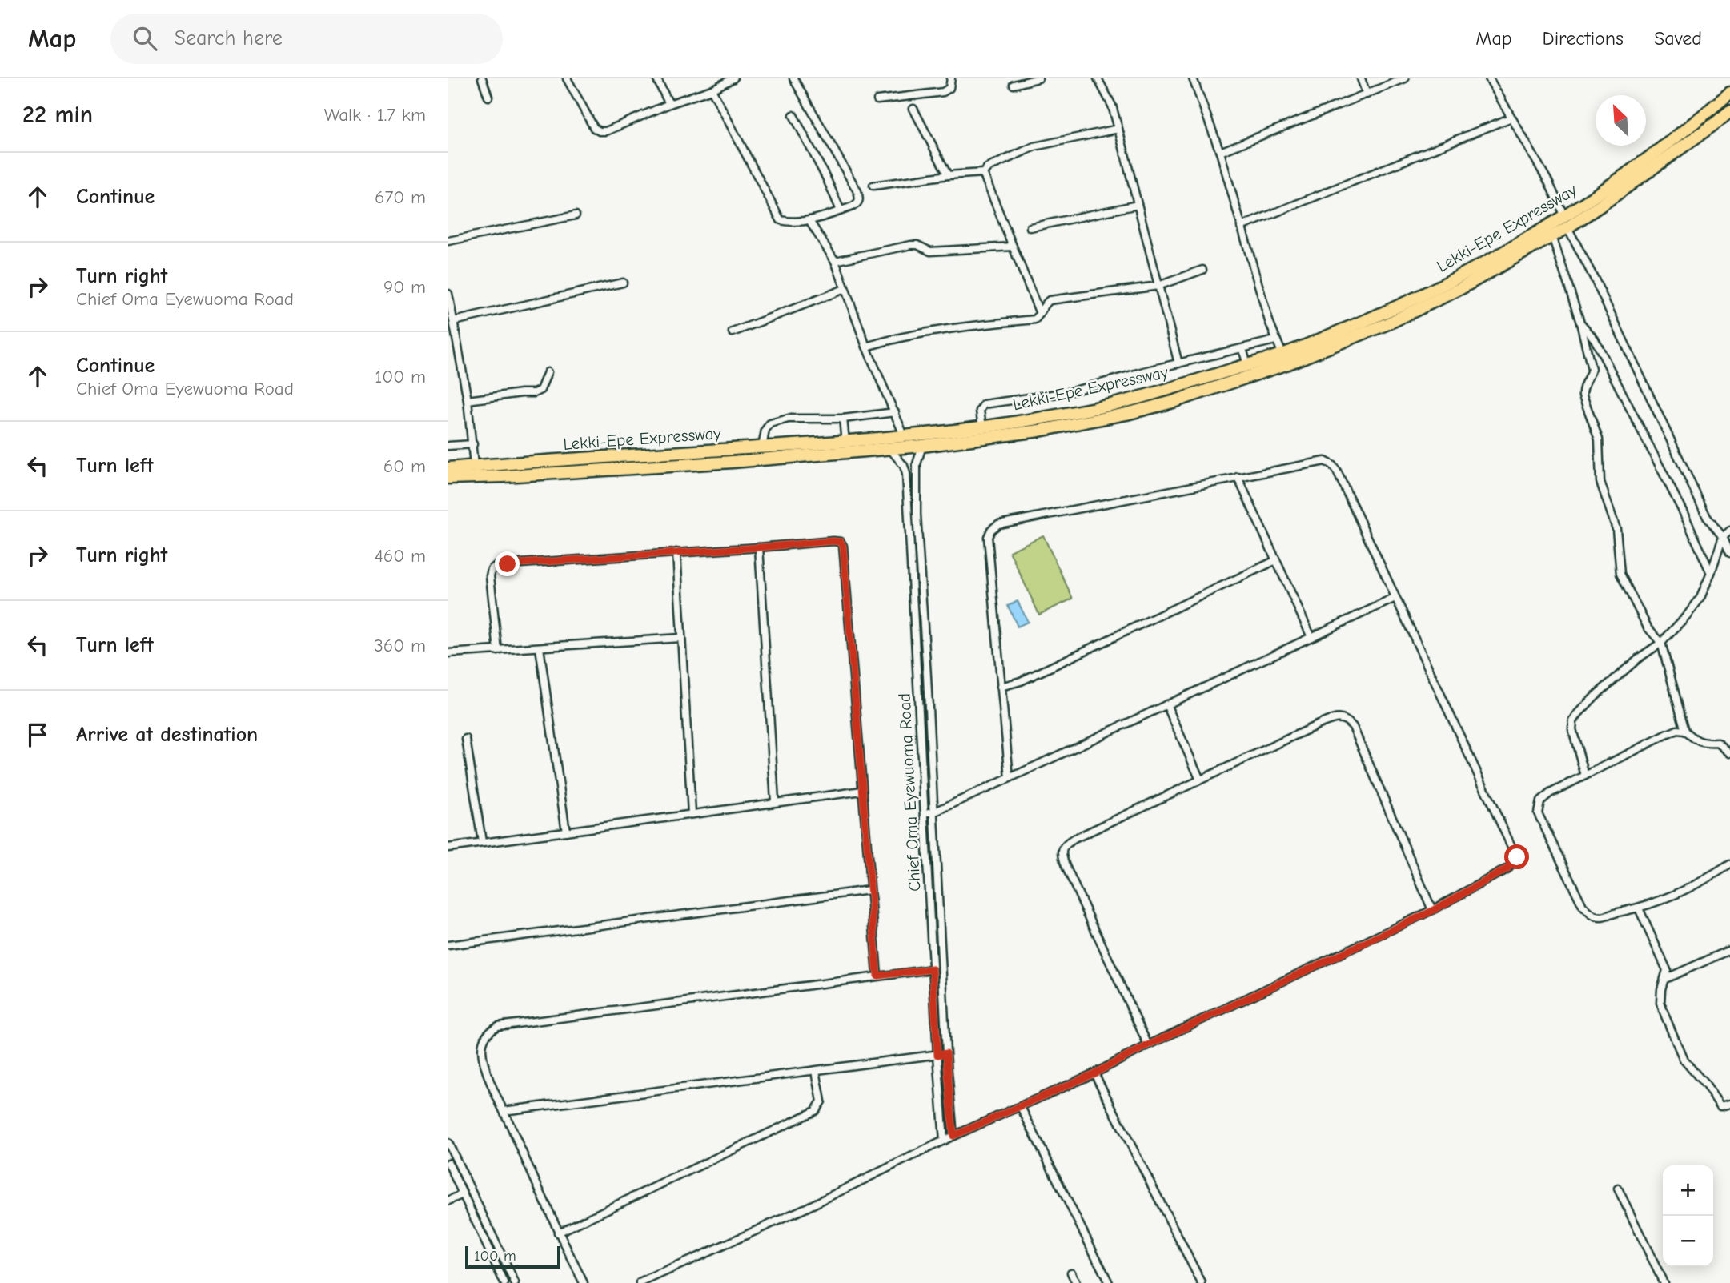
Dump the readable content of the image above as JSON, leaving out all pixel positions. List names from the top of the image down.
{
  "streets": {
    "highway": ["Lekki-Epe Expressway"],
    "street": ["Chief Oma Eyewuoma Road"]
  },
  "crossings": [
    ["Lekki-Epe Expressway", "Chief Oma Eyewuoma Road"]
  ],
  "scale_bar": "100 m",
  "north": "top left",
  "page": {
    "header": "Map",
    "search": "Search here",
    "nav": ["Map", "Directions", "Saved"],
    "heading": ["22 min", "Walk · 1.7 km"],
    "list": [
      ["Continue", "670 m"],
      ["Turn right", "Chief Oma Eyewuoma Road", "90 m"],
      ["Continue", "Chief Oma Eyewuoma Road", "100 m"],
      ["Turn left", "60 m"],
      ["Turn right", "460 m"],
      ["Turn left", "360 m"],
      "Arrive at destination"
    ],
    "map_buttons": ["+", "−"],
    "scale": "100 m"
  }
}
